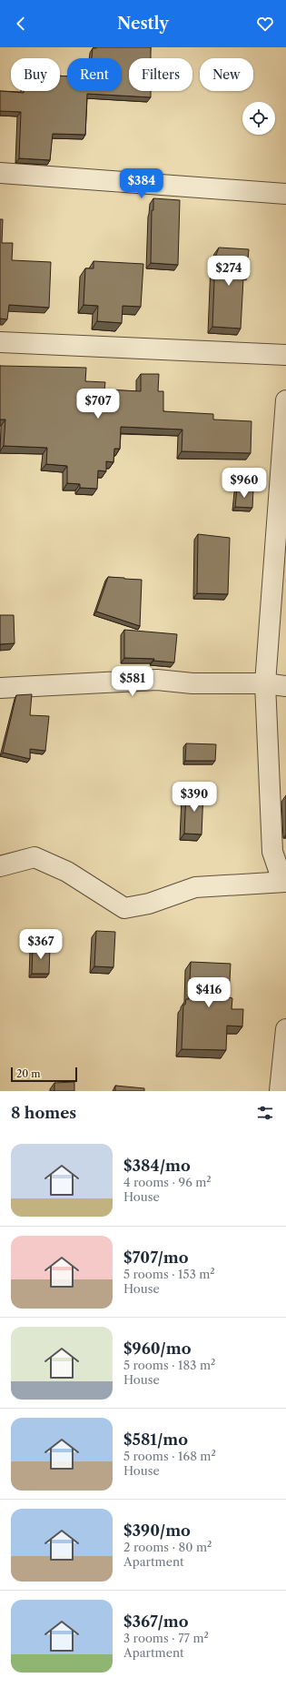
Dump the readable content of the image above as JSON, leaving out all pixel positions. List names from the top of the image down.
{
  "scale_bar": "20 m",
  "page": {
    "header": "Nestly",
    "chip": [
      "Buy",
      "Rent",
      "Filters",
      "New"
    ],
    "price": [
      "$384",
      "$274",
      "$707",
      "$960",
      "$581",
      "$390",
      "$367",
      "$416"
    ],
    "scale": "20 m",
    "heading": "8 homes",
    "list": [
      {
        "name": "$384/mo",
        "note": "4 rooms · 96 m² · House"
      },
      {
        "name": "$707/mo",
        "note": "5 rooms · 153 m² · House"
      },
      {
        "name": "$960/mo",
        "note": "5 rooms · 183 m² · House"
      },
      {
        "name": "$581/mo",
        "note": "5 rooms · 168 m² · House"
      },
      {
        "name": "$390/mo",
        "note": "2 rooms · 80 m² · Apartment"
      },
      {
        "name": "$367/mo",
        "note": "3 rooms · 77 m² · Apartment"
      }
    ]
  }
}
